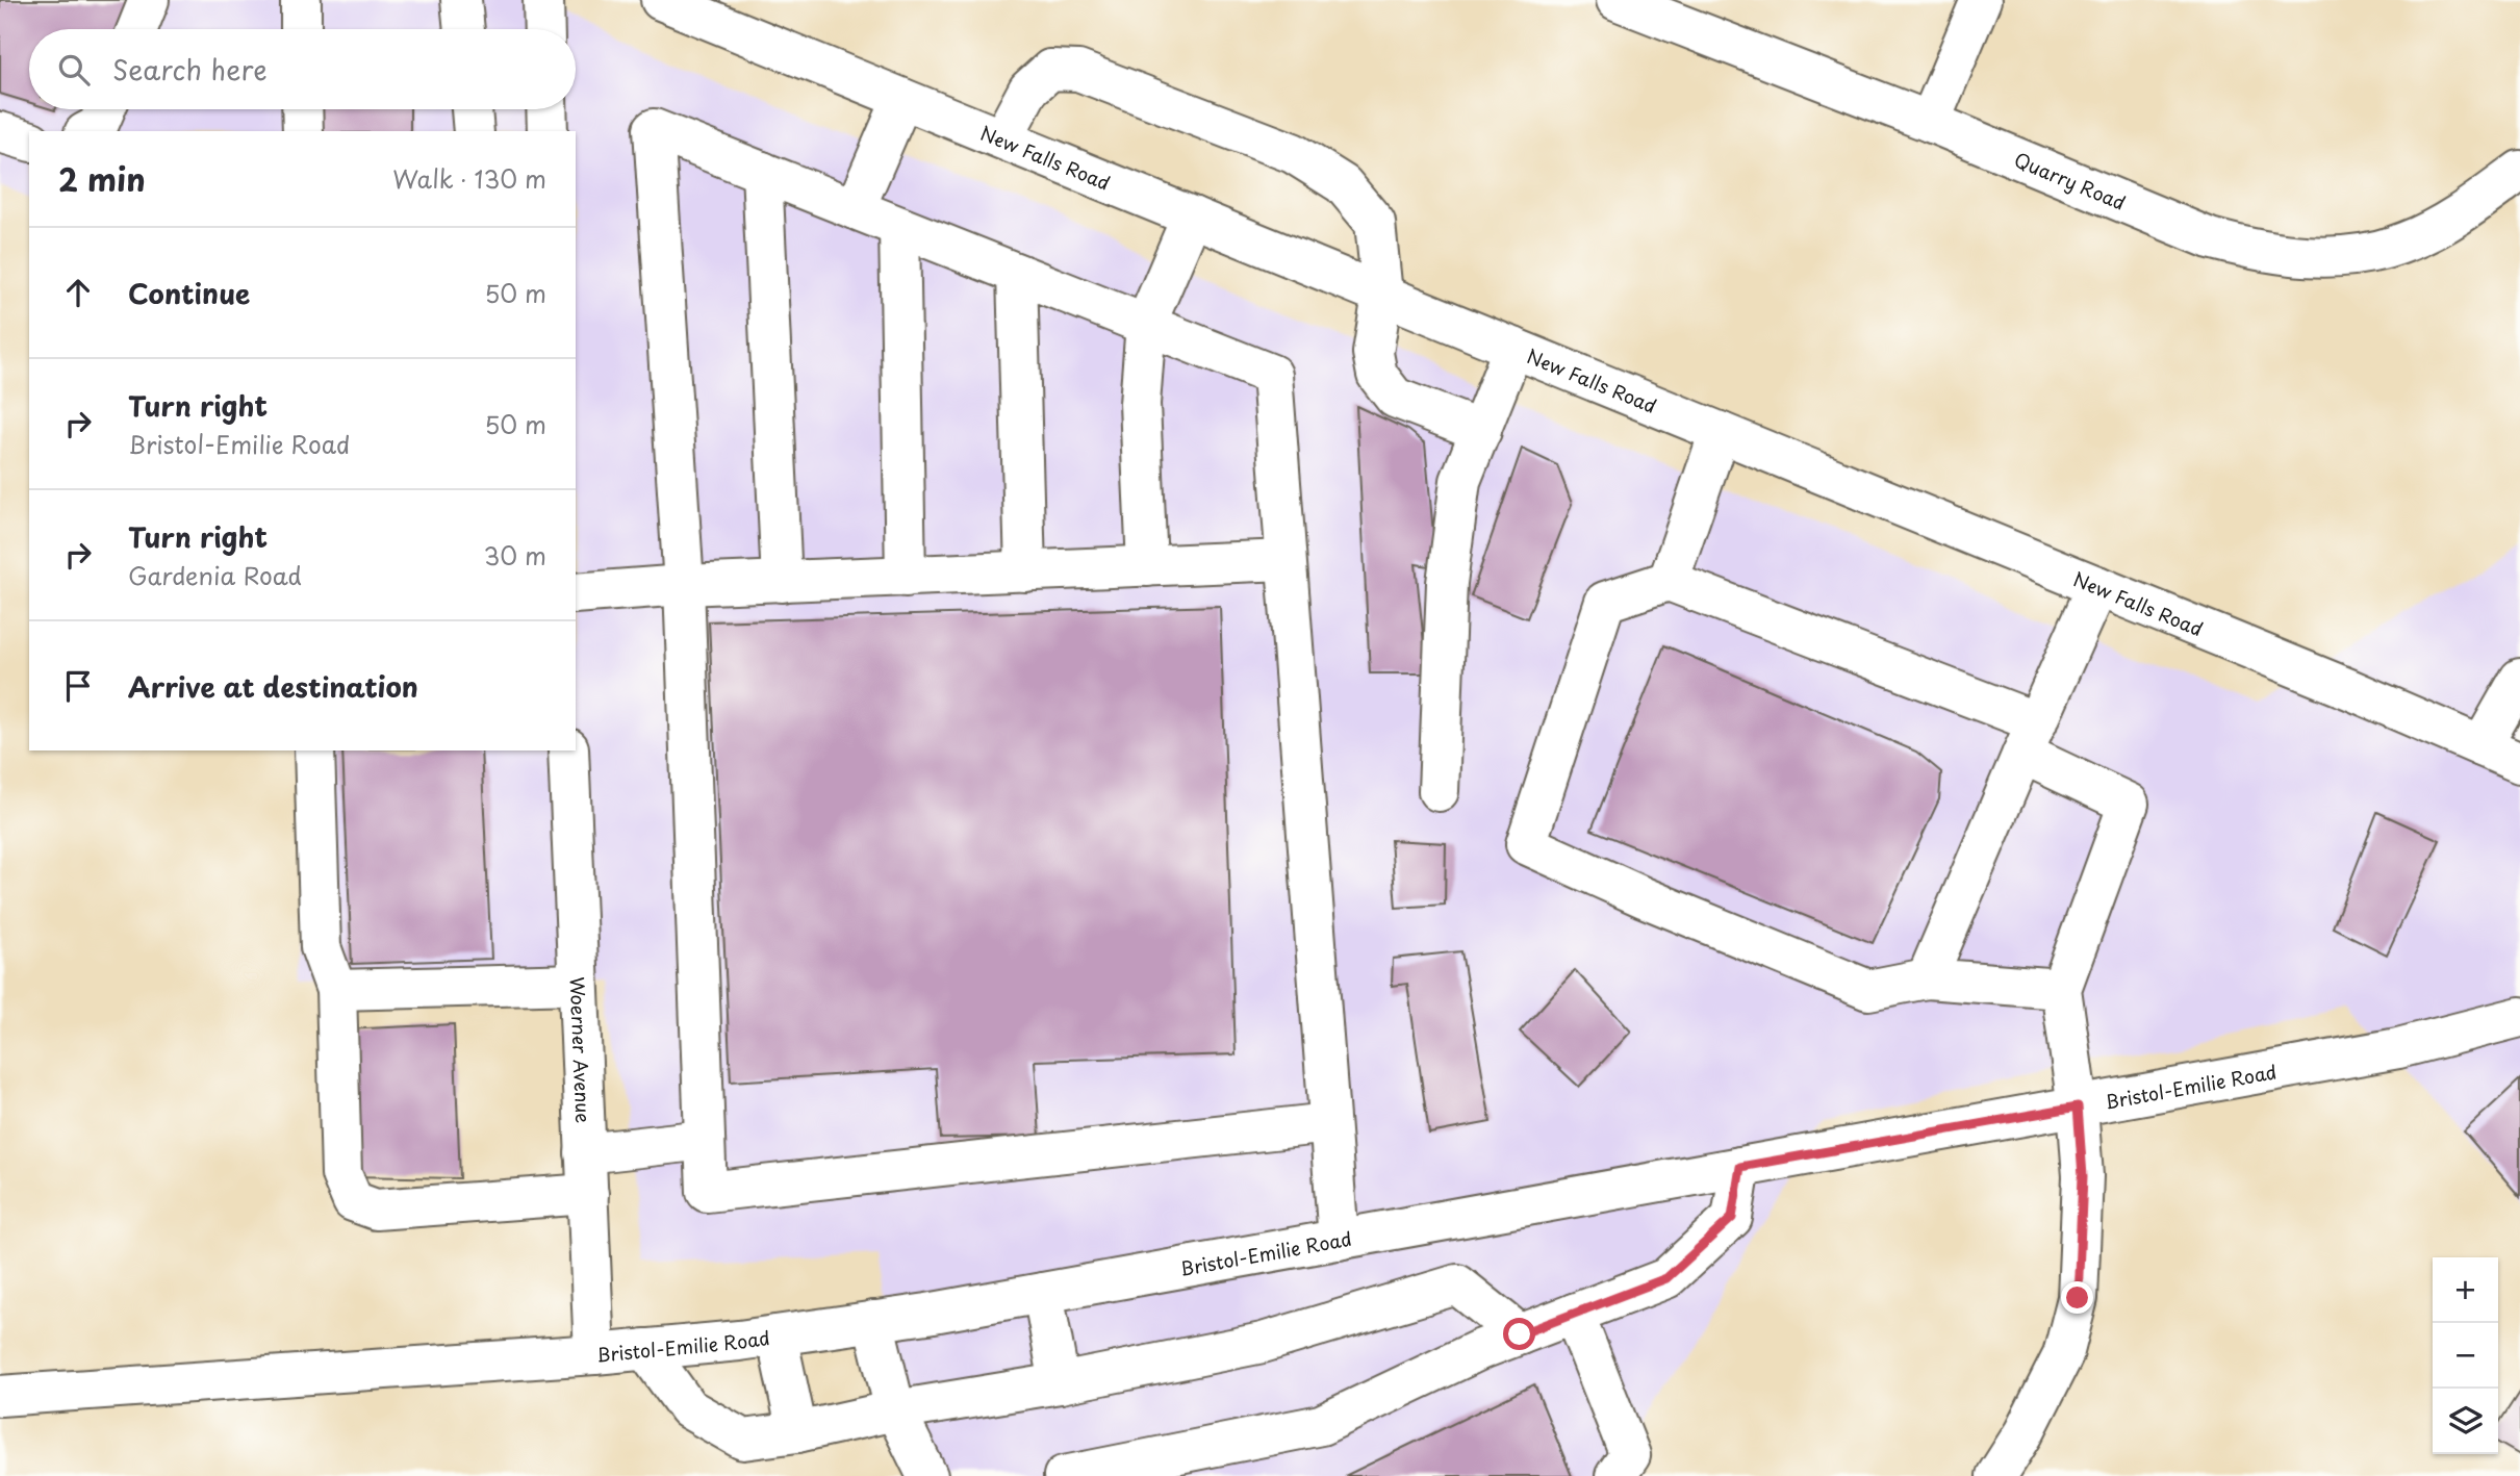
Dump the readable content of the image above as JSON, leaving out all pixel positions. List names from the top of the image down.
{
  "streets": {
    "street": [
      "New Falls Road",
      "Quarry Road",
      "Woerner Avenue",
      "Bristol-Emilie Road"
    ]
  },
  "crossings": [
    ["Woerner Avenue", "Bristol-Emilie Road"]
  ],
  "page": {
    "search": "Search here",
    "heading": ["2 min", "Walk · 130 m"],
    "list": [
      ["Continue", "50 m"],
      ["Turn right", "Bristol-Emilie Road", "50 m"],
      ["Turn right", "Gardenia Road", "30 m"],
      "Arrive at destination"
    ],
    "map_buttons": ["+", "−"]
  }
}
